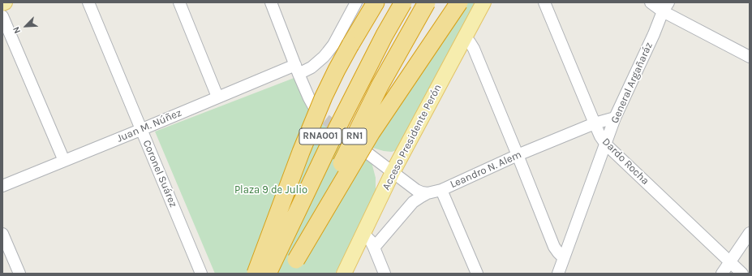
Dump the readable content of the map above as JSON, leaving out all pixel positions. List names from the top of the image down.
{
  "streets": {
    "highway": ["RNA001", "RN1"],
    "main road": ["Acceso Presidente Perón"],
    "street": [
      "General Argañaráz",
      "Juan M. Núñez",
      "Dardo Rocha",
      "Leandro N. Alem",
      "Coronel Suárez"
    ]
  },
  "crossings": [
    ["General Argañaráz", "Dardo Rocha"],
    ["General Argañaráz", "Leandro N. Alem"],
    ["Juan M. Núñez", "Coronel Suárez"],
    ["Dardo Rocha", "Leandro N. Alem"]
  ],
  "parks": ["Plaza 9 de Julio"],
  "north": "bottom left"
}
